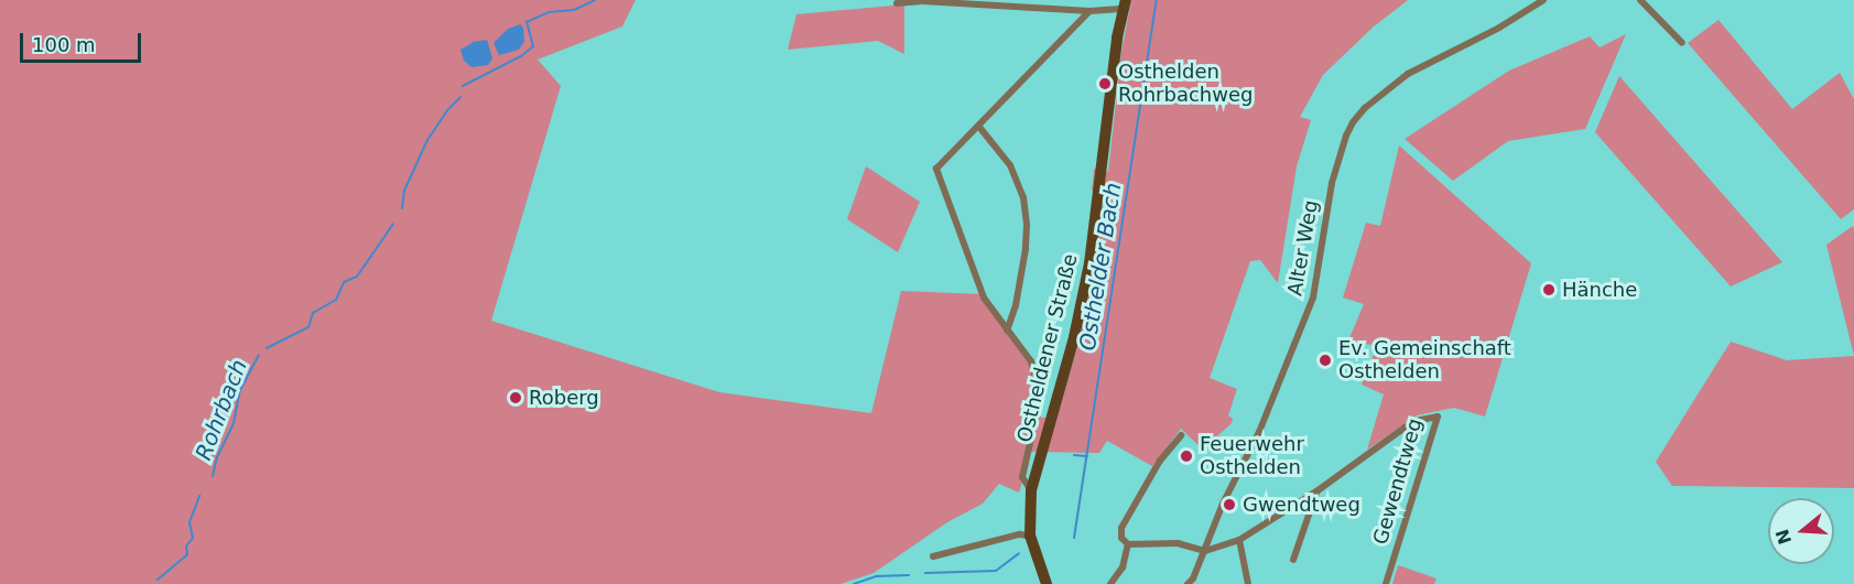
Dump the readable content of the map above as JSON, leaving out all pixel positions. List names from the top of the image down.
{
  "streets": {
    "main road": ["Ostheldener Straße"],
    "street": ["Alter Weg", "Gewendtweg"]
  },
  "crossings": [
    ["Alter Weg", "Gewendtweg"]
  ],
  "water": ["Osthelder Bach", "Rohrbach"],
  "places": [
    "Osthelden Rohrbachweg",
    "Hänche",
    "Ev. Gemeinschaft Osthelden",
    "Roberg",
    "Feuerwehr Osthelden",
    "Gwendtweg"
  ],
  "scale_bar": "100 m",
  "north": "left"
}
